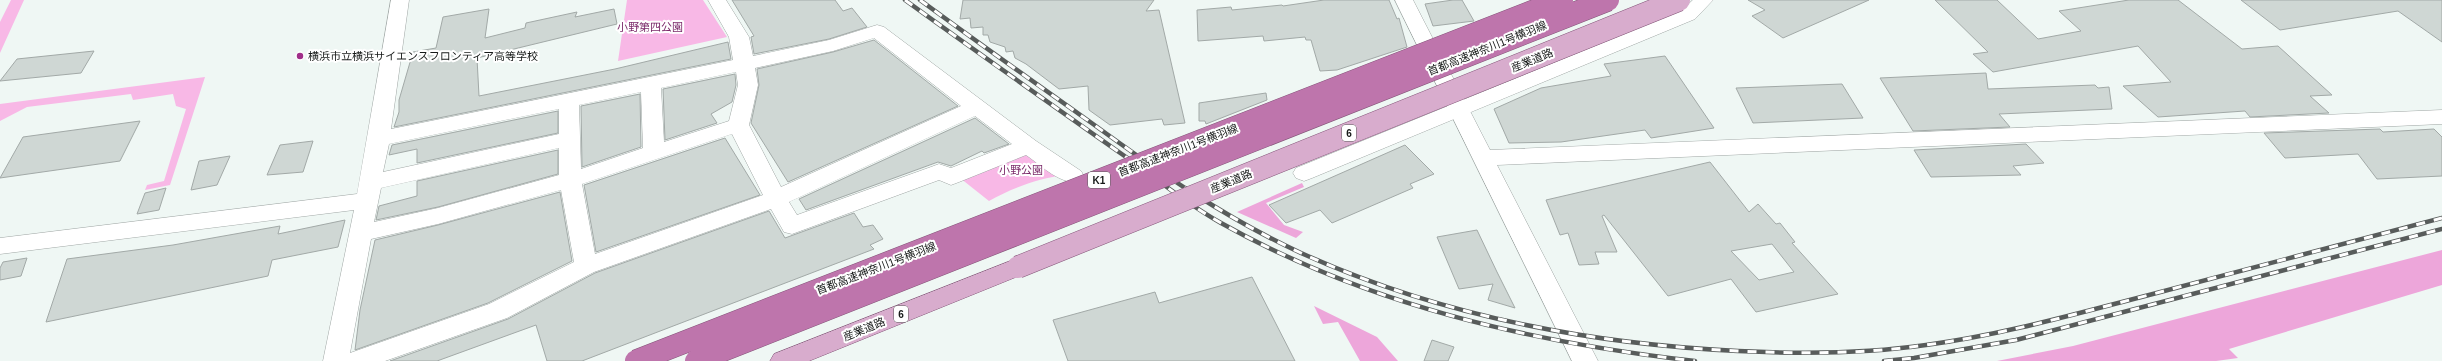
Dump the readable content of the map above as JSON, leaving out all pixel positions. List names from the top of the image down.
{
  "streets": {
    "highway": ["首都高速神奈川1号横羽線", "K1"],
    "main road": ["産業道路", "6"]
  },
  "parks": ["小野第四公園", "小野公園"],
  "places": ["横浜市立横浜サイエンスフロンティア高等学校"]
}
